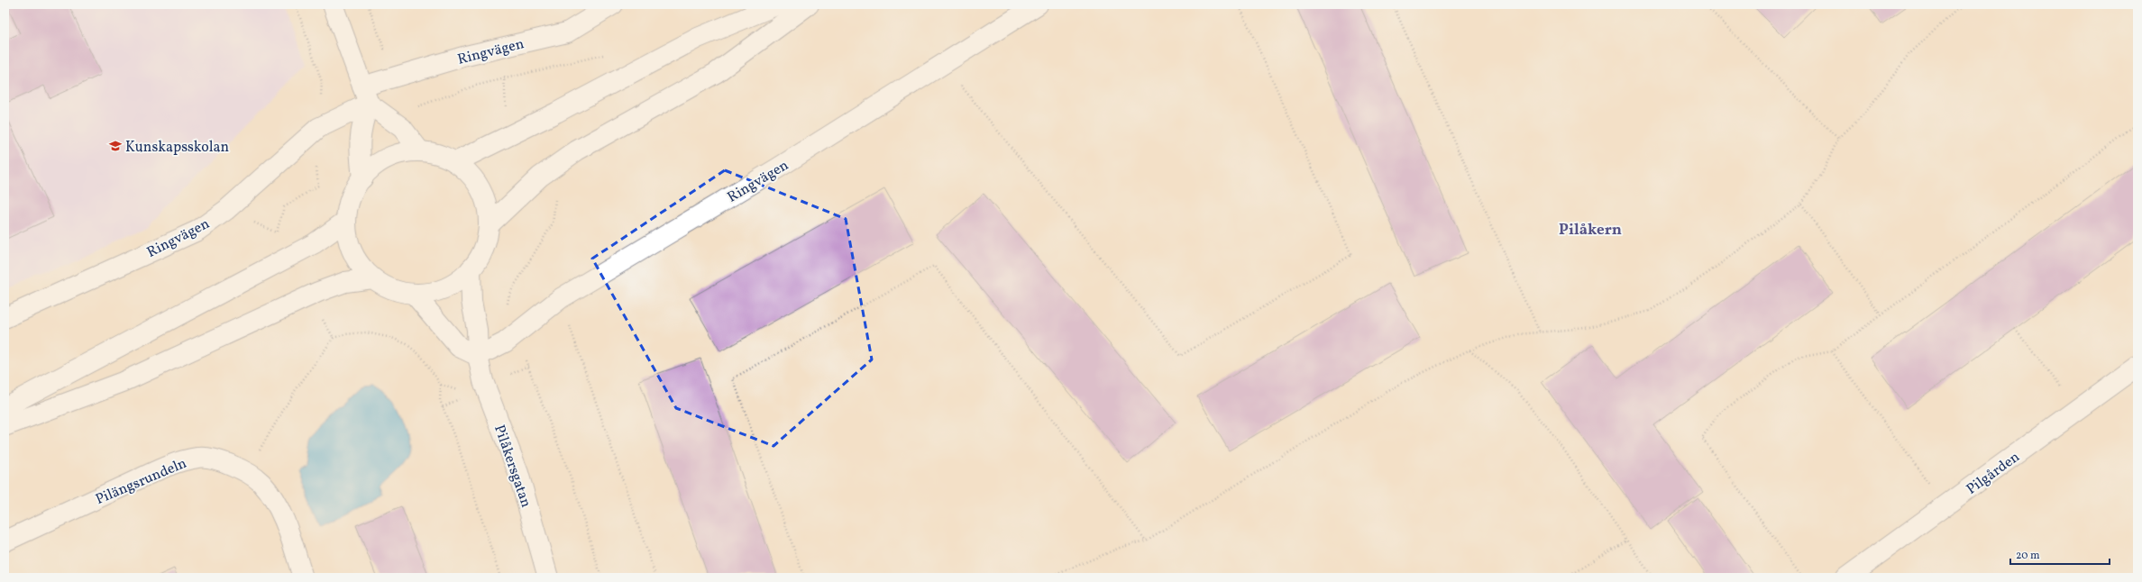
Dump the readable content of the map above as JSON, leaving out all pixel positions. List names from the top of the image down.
{
  "streets": {
    "street": [
      "Ringvägen",
      "Pilåkersgatan",
      "Pilgården",
      "Pilängsrundeln"
    ]
  },
  "crossings": [
    ["Ringvägen", "Pilåkersgatan"]
  ],
  "districts": ["Pilåkern"],
  "places": {
    "school or university": ["Kunskapsskolan"]
  },
  "scale_bar": "20 m"
}
